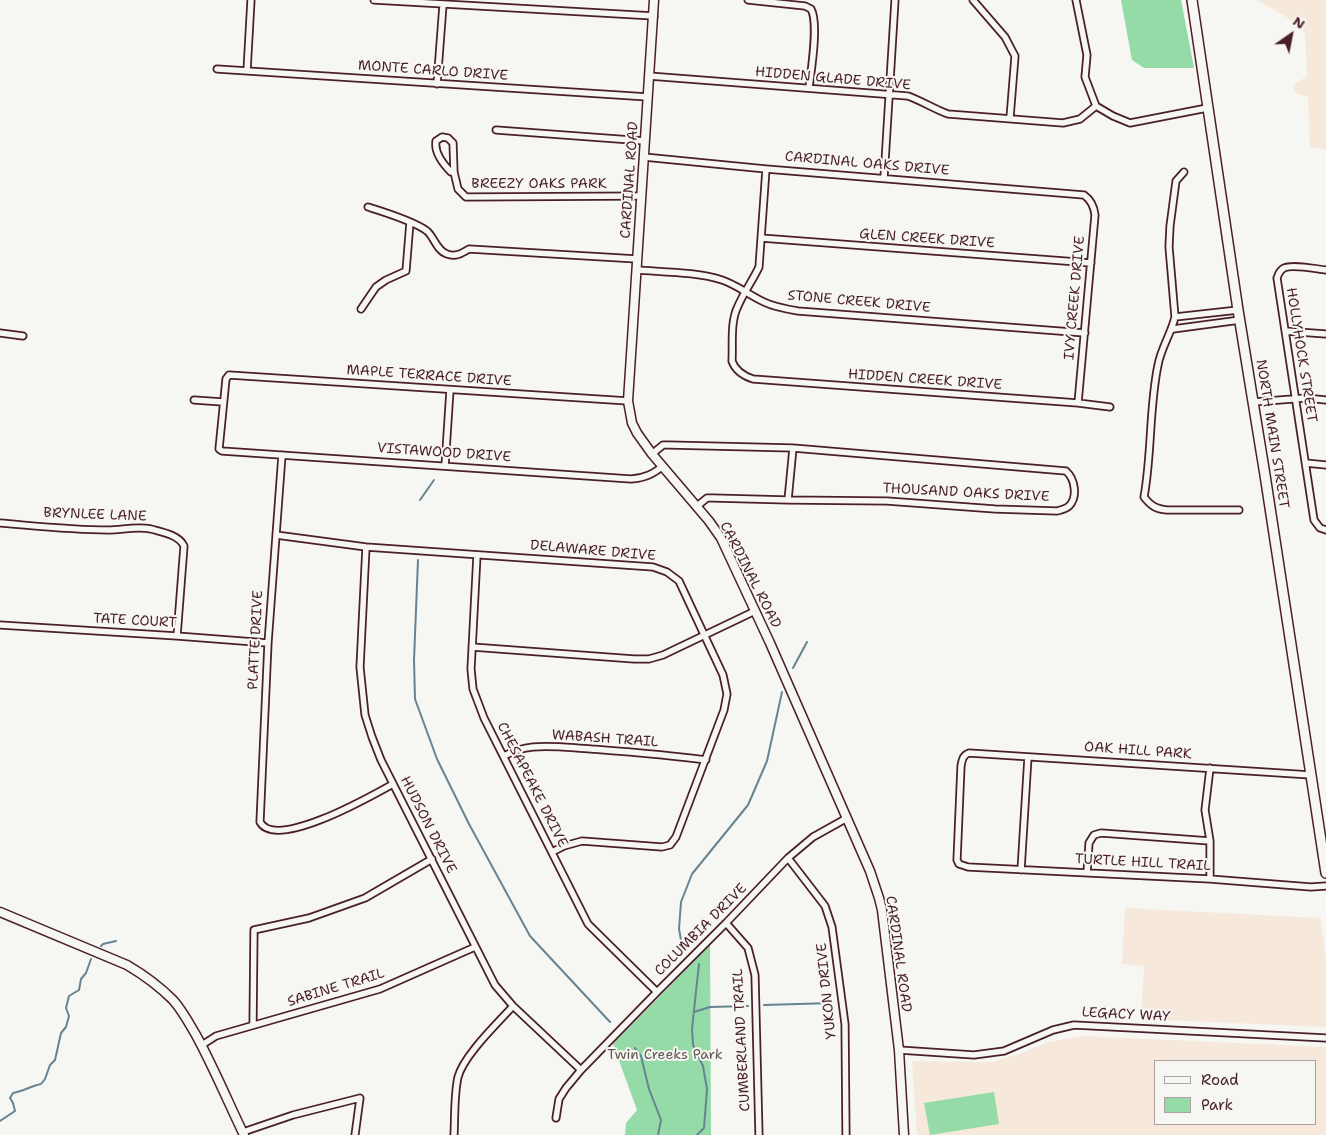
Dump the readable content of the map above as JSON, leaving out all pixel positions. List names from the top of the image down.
{
  "streets": {
    "main road": ["NORTH MAIN STREET"],
    "street": [
      "MONTE CARLO DRIVE",
      "HIDDEN GLADE DRIVE",
      "CARDINAL OAKS DRIVE",
      "CARDINAL ROAD",
      "BREEZY OAKS PARK",
      "GLEN CREEK DRIVE",
      "IVY CREEK DRIVE",
      "STONE CREEK DRIVE",
      "HOLLYHOCK STREET",
      "MAPLE TERRACE DRIVE",
      "HIDDEN CREEK DRIVE",
      "VISTAWOOD DRIVE",
      "THOUSAND OAKS DRIVE",
      "BRYNLEE LANE",
      "DELAWARE DRIVE",
      "TATE COURT",
      "PLATTE DRIVE",
      "WABASH TRAIL",
      "OAK HILL PARK",
      "CHESAPEAKE DRIVE",
      "HUDSON DRIVE",
      "TURTLE HILL TRAIL",
      "COLUMBIA DRIVE",
      "SABINE TRAIL",
      "YUKON DRIVE",
      "LEGACY WAY",
      "CUMBERLAND TRAIL"
    ]
  },
  "crossings": [
    ["MONTE CARLO DRIVE", "CARDINAL ROAD"],
    ["HIDDEN GLADE DRIVE", "CARDINAL ROAD"],
    ["CARDINAL OAKS DRIVE", "CARDINAL ROAD"],
    ["CARDINAL OAKS DRIVE", "IVY CREEK DRIVE"],
    ["CARDINAL ROAD", "BREEZY OAKS PARK"],
    ["CARDINAL ROAD", "STONE CREEK DRIVE"],
    ["CARDINAL ROAD", "MAPLE TERRACE DRIVE"],
    ["CARDINAL ROAD", "VISTAWOOD DRIVE"],
    ["CARDINAL ROAD", "THOUSAND OAKS DRIVE"],
    ["CARDINAL ROAD", "COLUMBIA DRIVE"],
    ["CARDINAL ROAD", "LEGACY WAY"],
    ["GLEN CREEK DRIVE", "IVY CREEK DRIVE"],
    ["IVY CREEK DRIVE", "STONE CREEK DRIVE"],
    ["IVY CREEK DRIVE", "HIDDEN CREEK DRIVE"],
    ["STONE CREEK DRIVE", "HIDDEN CREEK DRIVE"],
    ["MAPLE TERRACE DRIVE", "VISTAWOOD DRIVE"],
    ["NORTH MAIN STREET", "OAK HILL PARK"],
    ["VISTAWOOD DRIVE", "PLATTE DRIVE"],
    ["BRYNLEE LANE", "TATE COURT"],
    ["DELAWARE DRIVE", "PLATTE DRIVE"],
    ["DELAWARE DRIVE", "WABASH TRAIL"],
    ["DELAWARE DRIVE", "CHESAPEAKE DRIVE"],
    ["DELAWARE DRIVE", "HUDSON DRIVE"],
    ["TATE COURT", "PLATTE DRIVE"],
    ["PLATTE DRIVE", "HUDSON DRIVE"],
    ["WABASH TRAIL", "CHESAPEAKE DRIVE"],
    ["OAK HILL PARK", "TURTLE HILL TRAIL"],
    ["CHESAPEAKE DRIVE", "COLUMBIA DRIVE"],
    ["HUDSON DRIVE", "COLUMBIA DRIVE"],
    ["HUDSON DRIVE", "SABINE TRAIL"],
    ["COLUMBIA DRIVE", "YUKON DRIVE"],
    ["COLUMBIA DRIVE", "CUMBERLAND TRAIL"]
  ],
  "parks": ["Twin Creeks Park"],
  "legend": ["Road", "Park"],
  "north": "top right"
}
